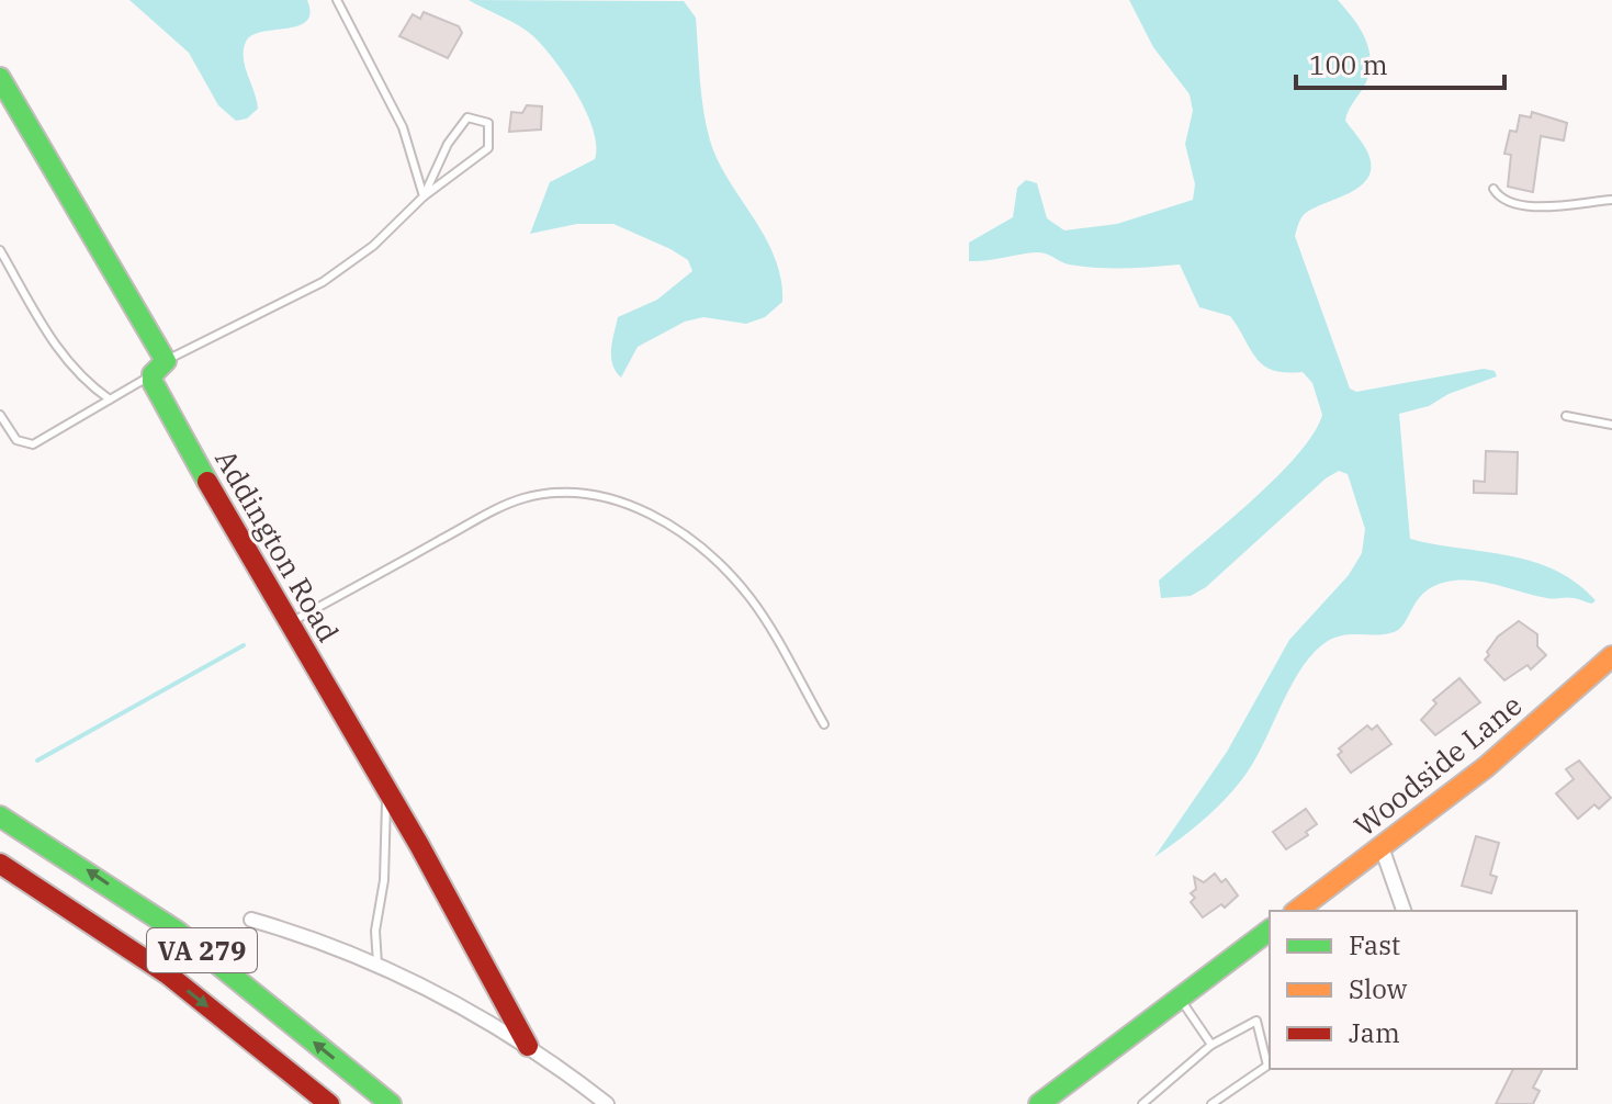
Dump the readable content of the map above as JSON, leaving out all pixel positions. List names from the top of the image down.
{
  "streets": {
    "street": ["Addington Road", "Woodside Lane", "VA 279"]
  },
  "legend": ["Fast", "Slow", "Jam"],
  "scale_bar": "100 m"
}
